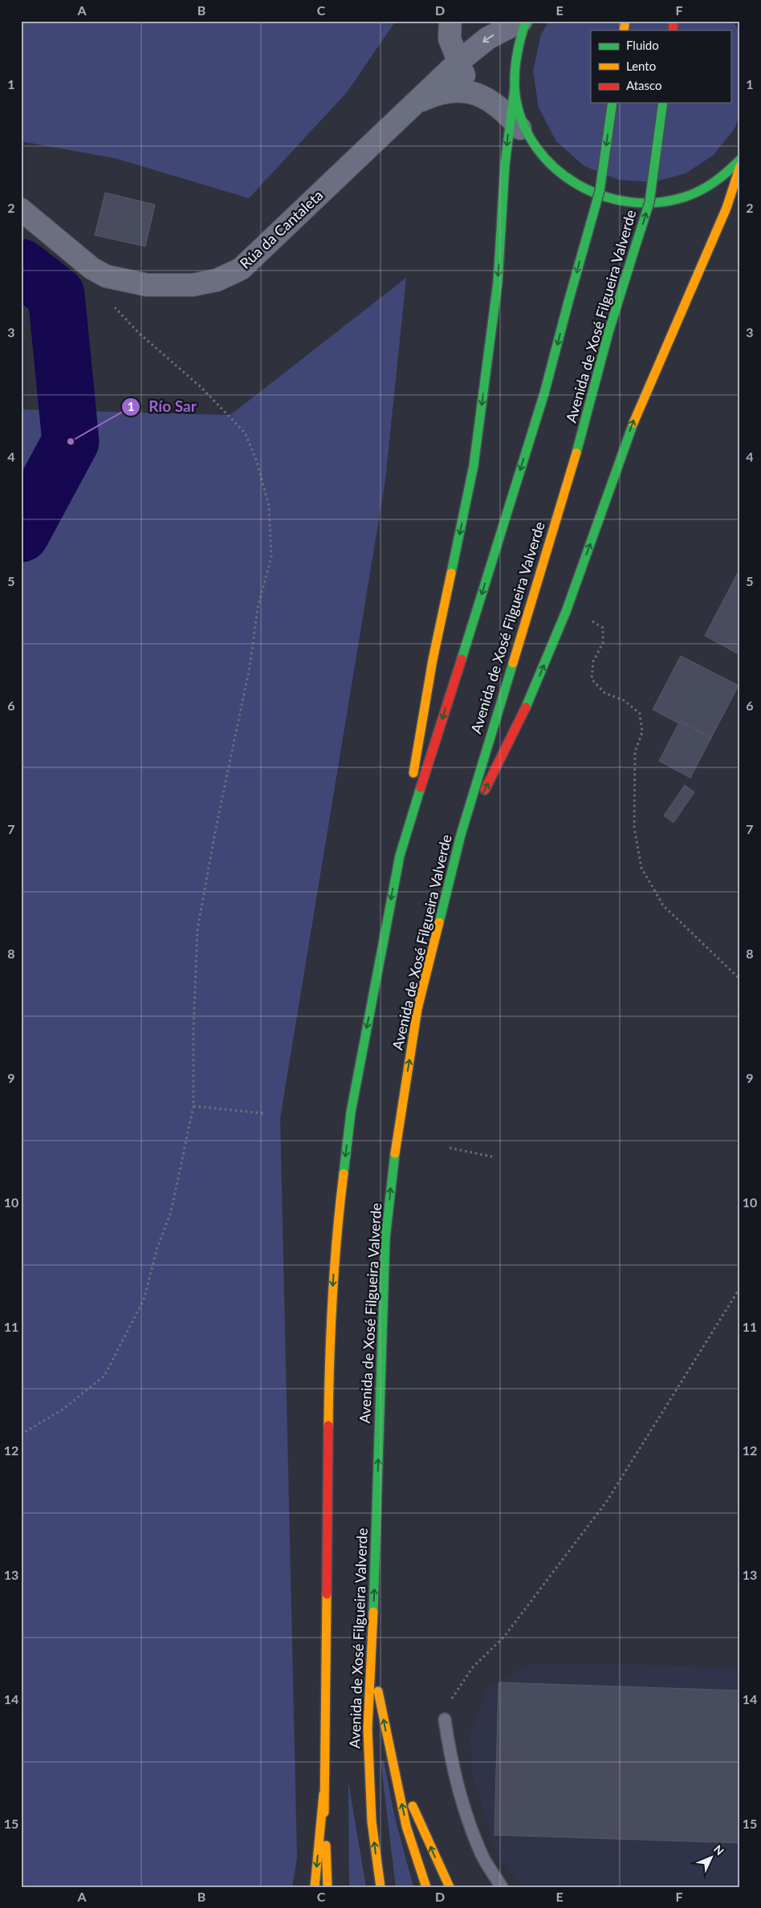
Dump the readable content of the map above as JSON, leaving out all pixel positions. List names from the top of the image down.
{
  "streets": {
    "main road": ["Avenida de Xosé Filgueira Valverde"],
    "street": ["Rúa da Cantaleta"]
  },
  "places": ["Río Sar"],
  "legend": ["Fluido", "Lento", "Atasco"],
  "north": "top right",
  "grid": {
    "columns": [
      "A",
      "B",
      "C",
      "D",
      "E",
      "F"
    ],
    "rows": [
      "1",
      "2",
      "3",
      "4",
      "5",
      "6",
      "7",
      "8",
      "9",
      "10",
      "11",
      "12",
      "13",
      "14",
      "15"
    ]
  }
}
